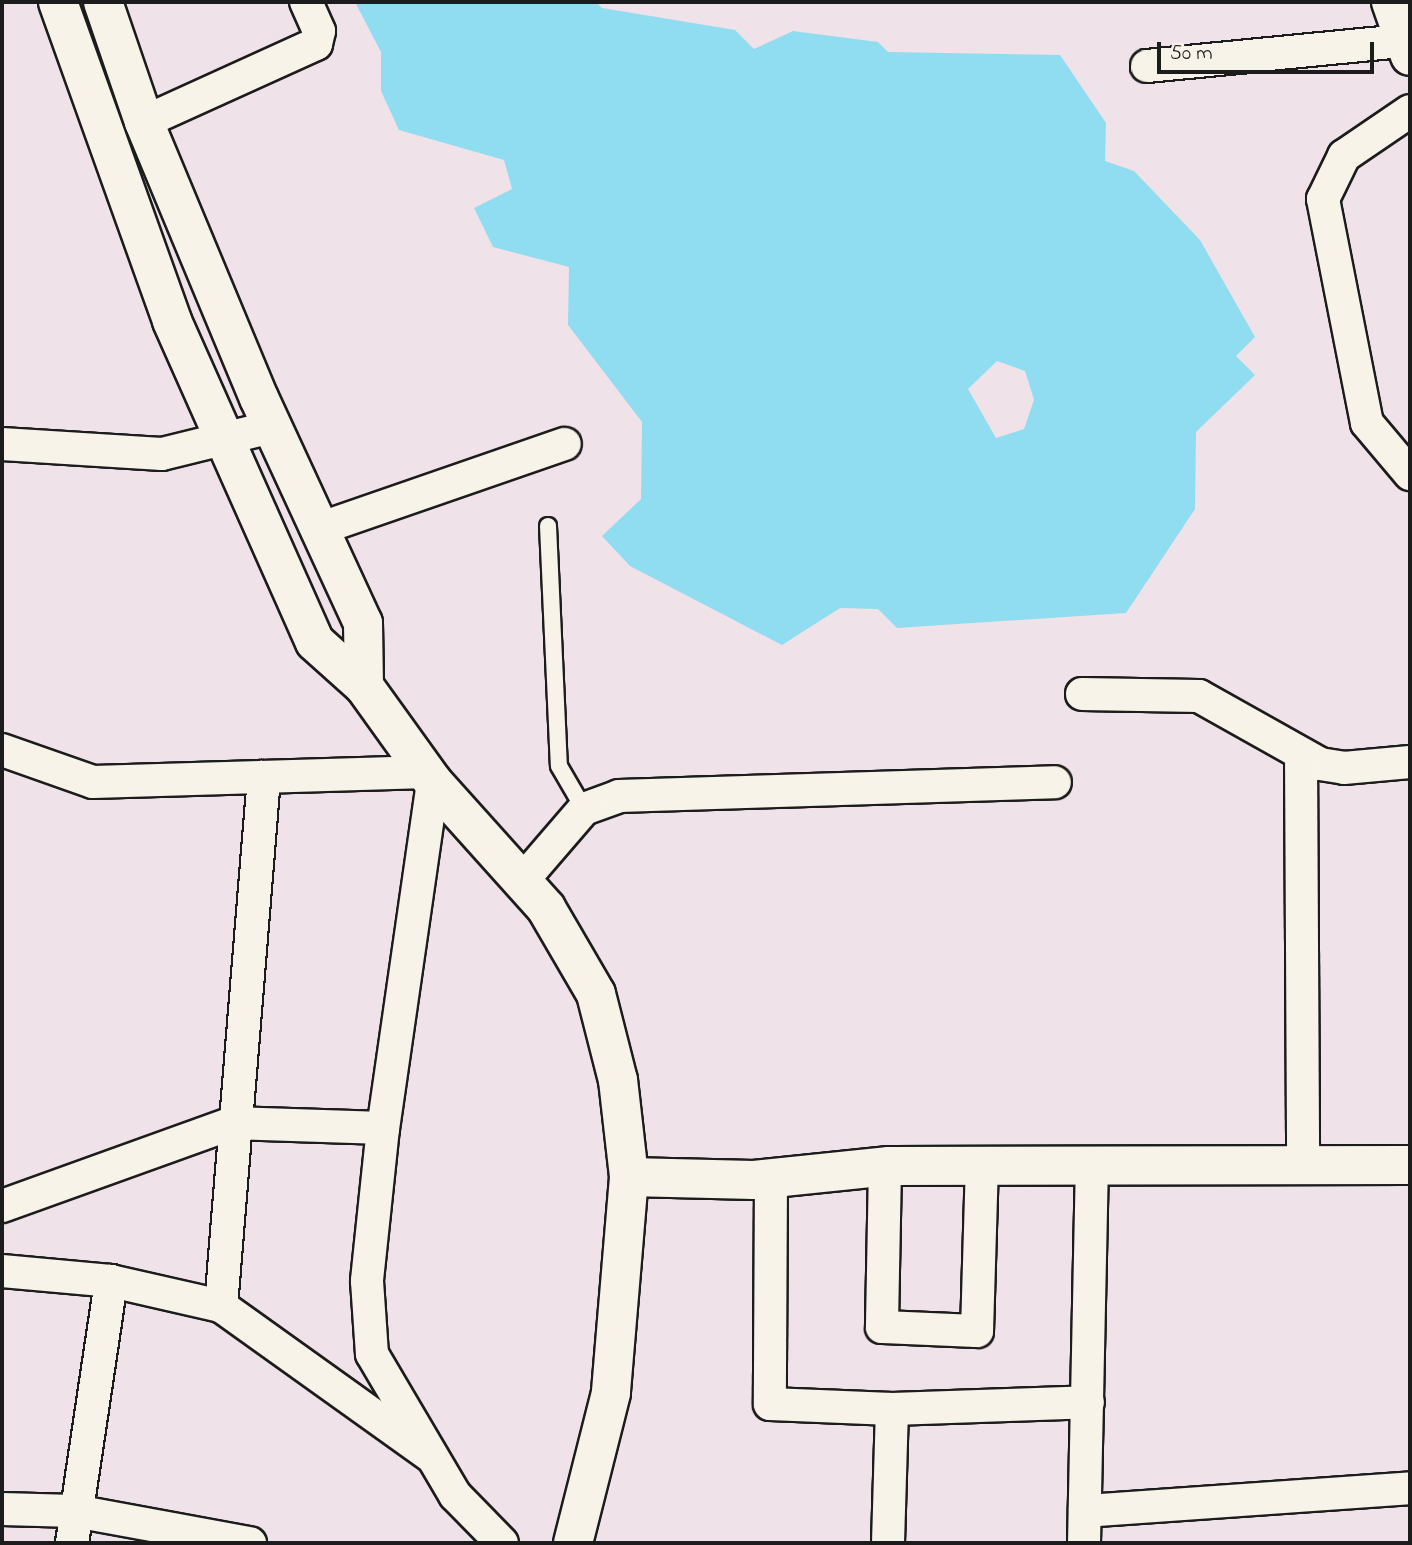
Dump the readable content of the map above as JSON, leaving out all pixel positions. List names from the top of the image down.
{
  "scale_bar": "50 m"
}
